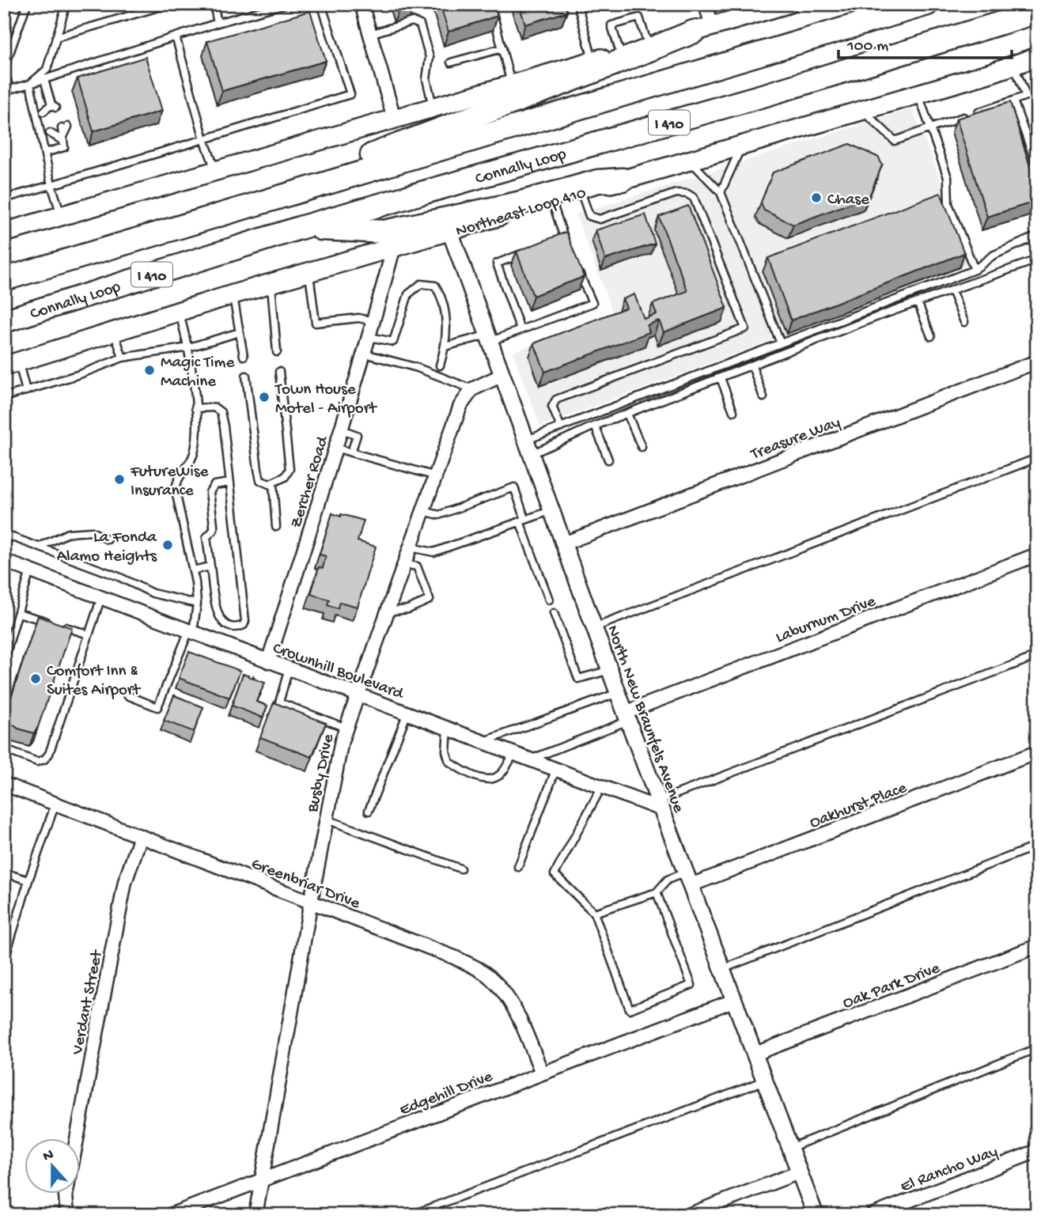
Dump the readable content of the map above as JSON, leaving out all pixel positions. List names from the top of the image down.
{
  "streets": {
    "highway": ["I 410", "Connally Loop"],
    "main road": ["Northeast Loop 410"],
    "street": [
      "Treasure Way",
      "Zercher Road",
      "Laburnum Drive",
      "Crownhill Boulevard",
      "North New Braunfels Avenue",
      "Busby Drive",
      "Oakhurst Place",
      "Greenbriar Drive",
      "Oak Park Drive",
      "Verdant Street",
      "Edgehill Drive",
      "El Rancho Way"
    ]
  },
  "crossings": [
    ["Northeast Loop 410", "Zercher Road"],
    ["Northeast Loop 410", "North New Braunfels Avenue"],
    ["Treasure Way", "North New Braunfels Avenue"],
    ["Zercher Road", "Crownhill Boulevard"],
    ["Laburnum Drive", "North New Braunfels Avenue"],
    ["Crownhill Boulevard", "North New Braunfels Avenue"],
    ["Crownhill Boulevard", "Busby Drive"],
    ["North New Braunfels Avenue", "Oakhurst Place"],
    ["North New Braunfels Avenue", "Oak Park Drive"],
    ["North New Braunfels Avenue", "Edgehill Drive"],
    ["Busby Drive", "Greenbriar Drive"],
    ["Busby Drive", "Edgehill Drive"],
    ["Greenbriar Drive", "Verdant Street"],
    ["Greenbriar Drive", "Edgehill Drive"]
  ],
  "places": [
    "Chase",
    "Magic Time Machine",
    "Town House Motel - Airport",
    "FutureWise Insurance",
    "La Fonda Alamo Heights",
    "Comfort Inn & Suites Airport"
  ],
  "scale_bar": "100 m",
  "north": "top"
}
